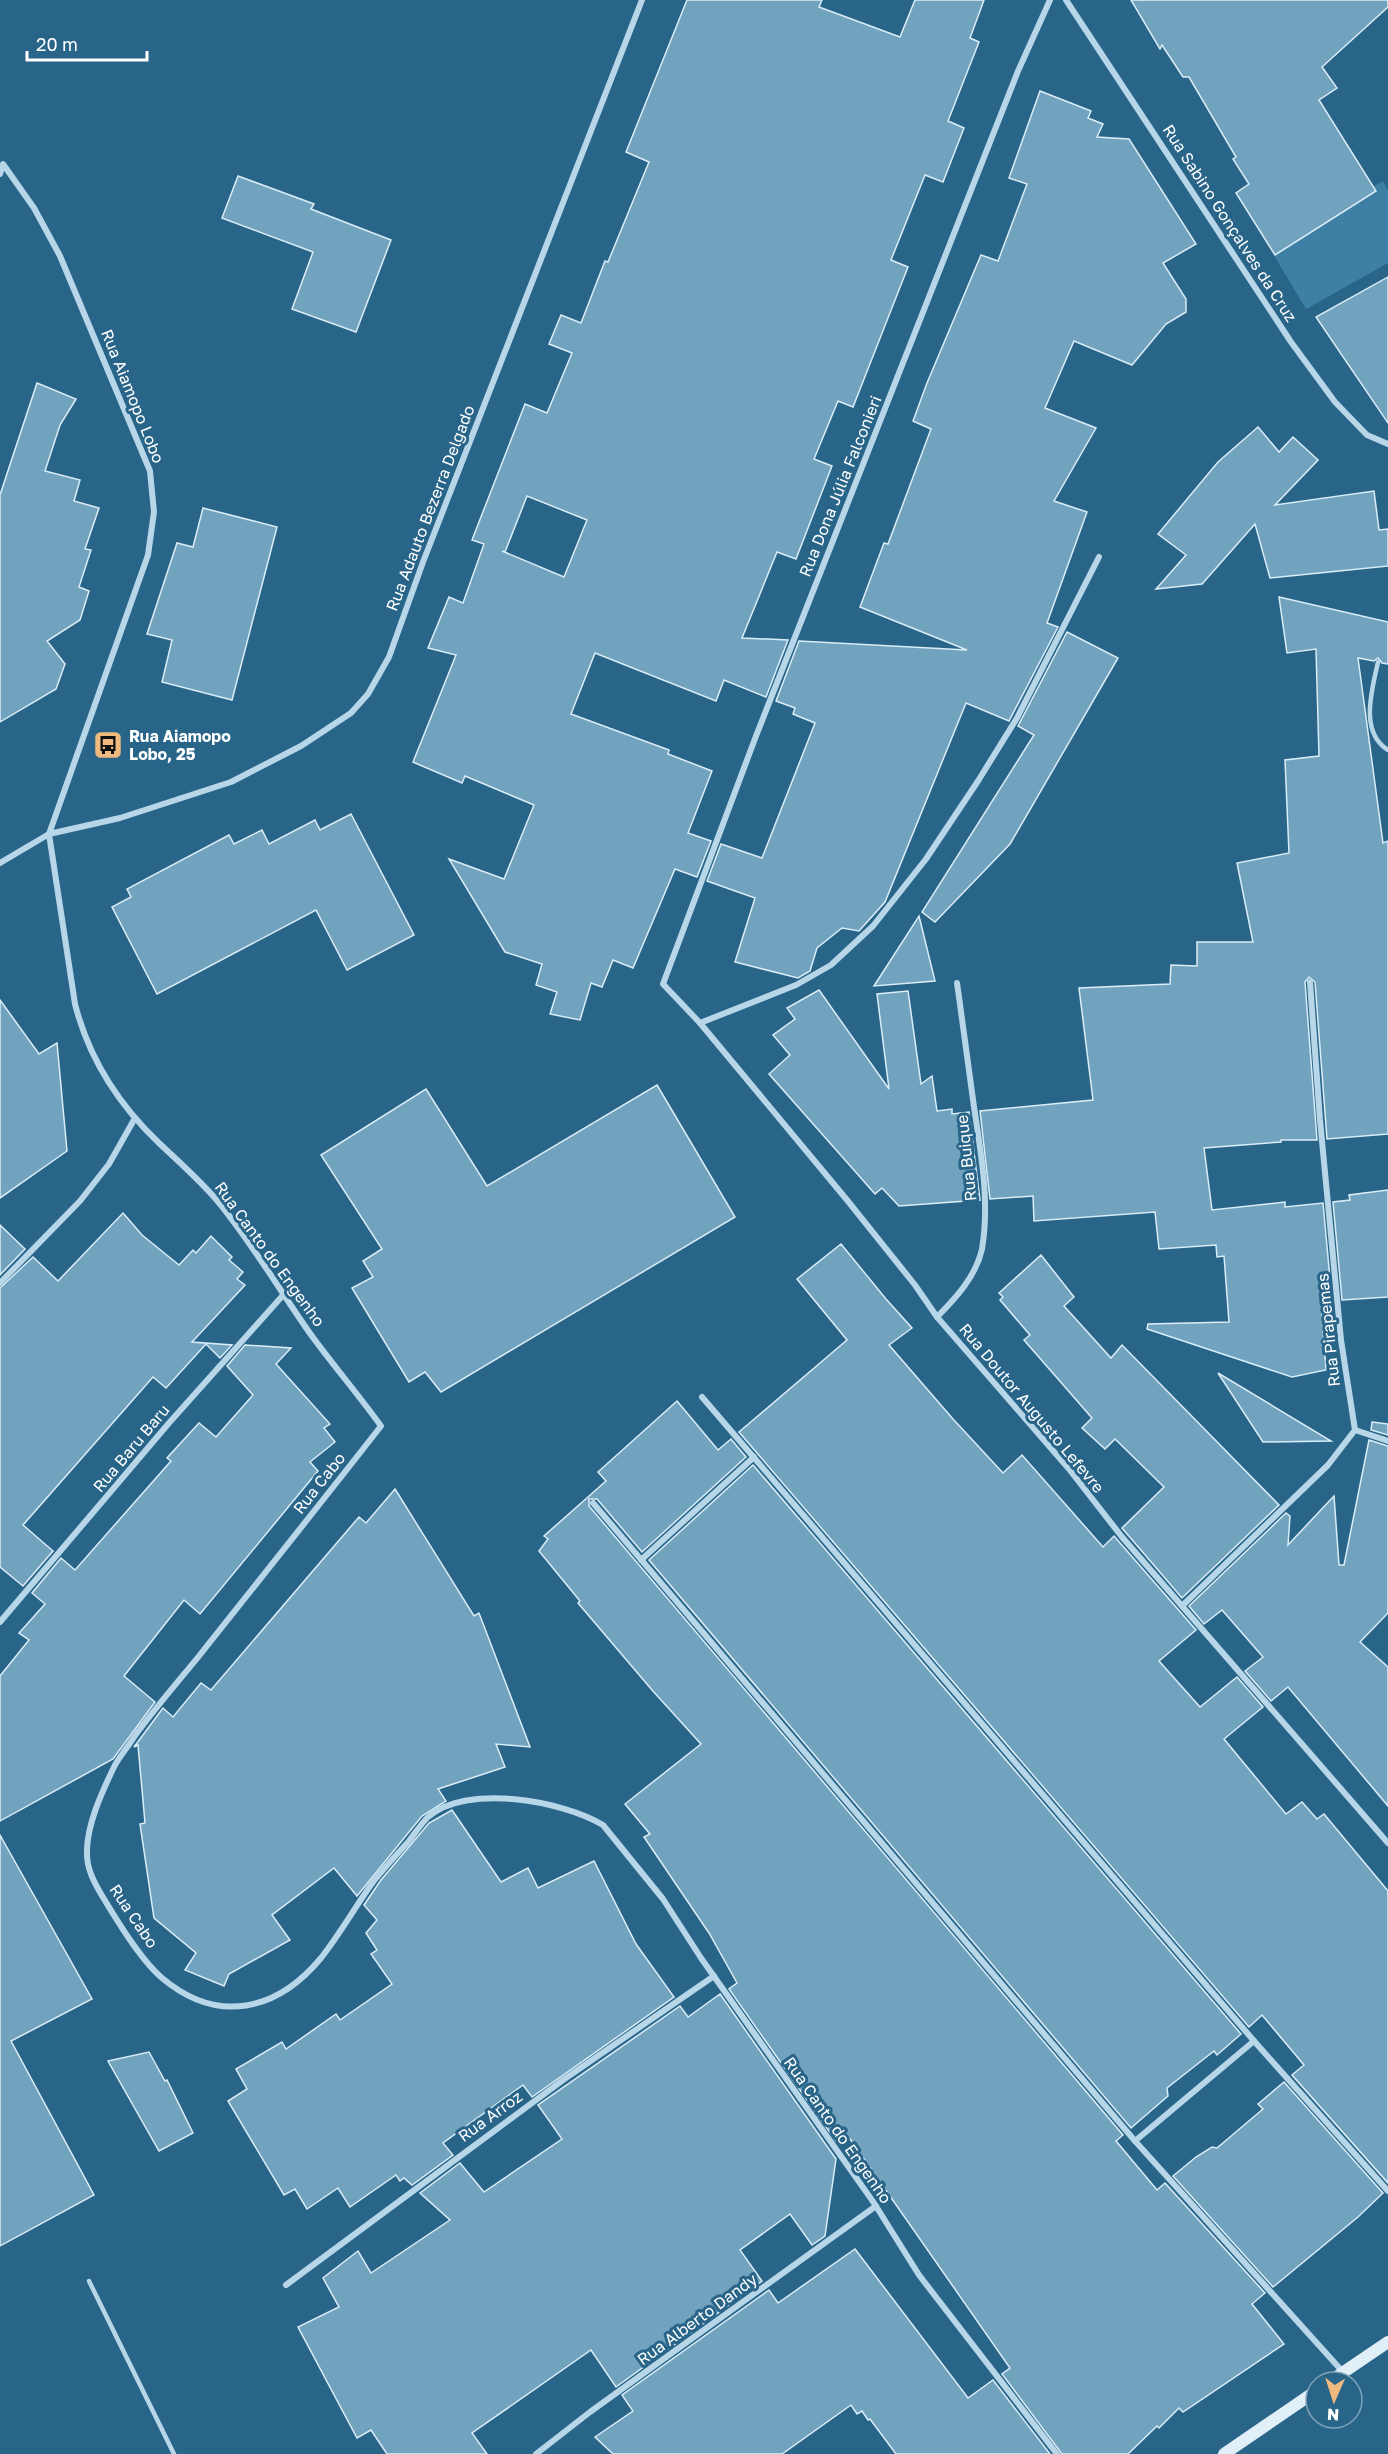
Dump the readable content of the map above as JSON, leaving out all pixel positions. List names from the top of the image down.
{
  "streets": {
    "street": [
      "Rua Sabino Gonçalves da Cruz",
      "Rua Aiamopo Lobo",
      "Rua Dona Júlia Falconieri",
      "Rua Adauto Bezerra Delgado",
      "Rua Buique",
      "Rua Canto do Engenho",
      "Rua Pirapemas",
      "Rua Doutor Augusto Lefevre",
      "Rua Baru Baru",
      "Rua Cabo",
      "Rua Arroz",
      "Rua Alberto Dandy"
    ]
  },
  "crossings": [
    ["Rua Aiamopo Lobo", "Rua Adauto Bezerra Delgado"],
    ["Rua Aiamopo Lobo", "Rua Canto do Engenho"],
    ["Rua Dona Júlia Falconieri", "Rua Doutor Augusto Lefevre"],
    ["Rua Adauto Bezerra Delgado", "Rua Canto do Engenho"],
    ["Rua Buique", "Rua Doutor Augusto Lefevre"],
    ["Rua Canto do Engenho", "Rua Baru Baru"],
    ["Rua Canto do Engenho", "Rua Cabo"],
    ["Rua Canto do Engenho", "Rua Arroz"],
    ["Rua Canto do Engenho", "Rua Alberto Dandy"]
  ],
  "places": {
    "bus stop": ["Rua Aiamopo Lobo, 25"]
  },
  "scale_bar": "20 m",
  "north": "bottom"
}
